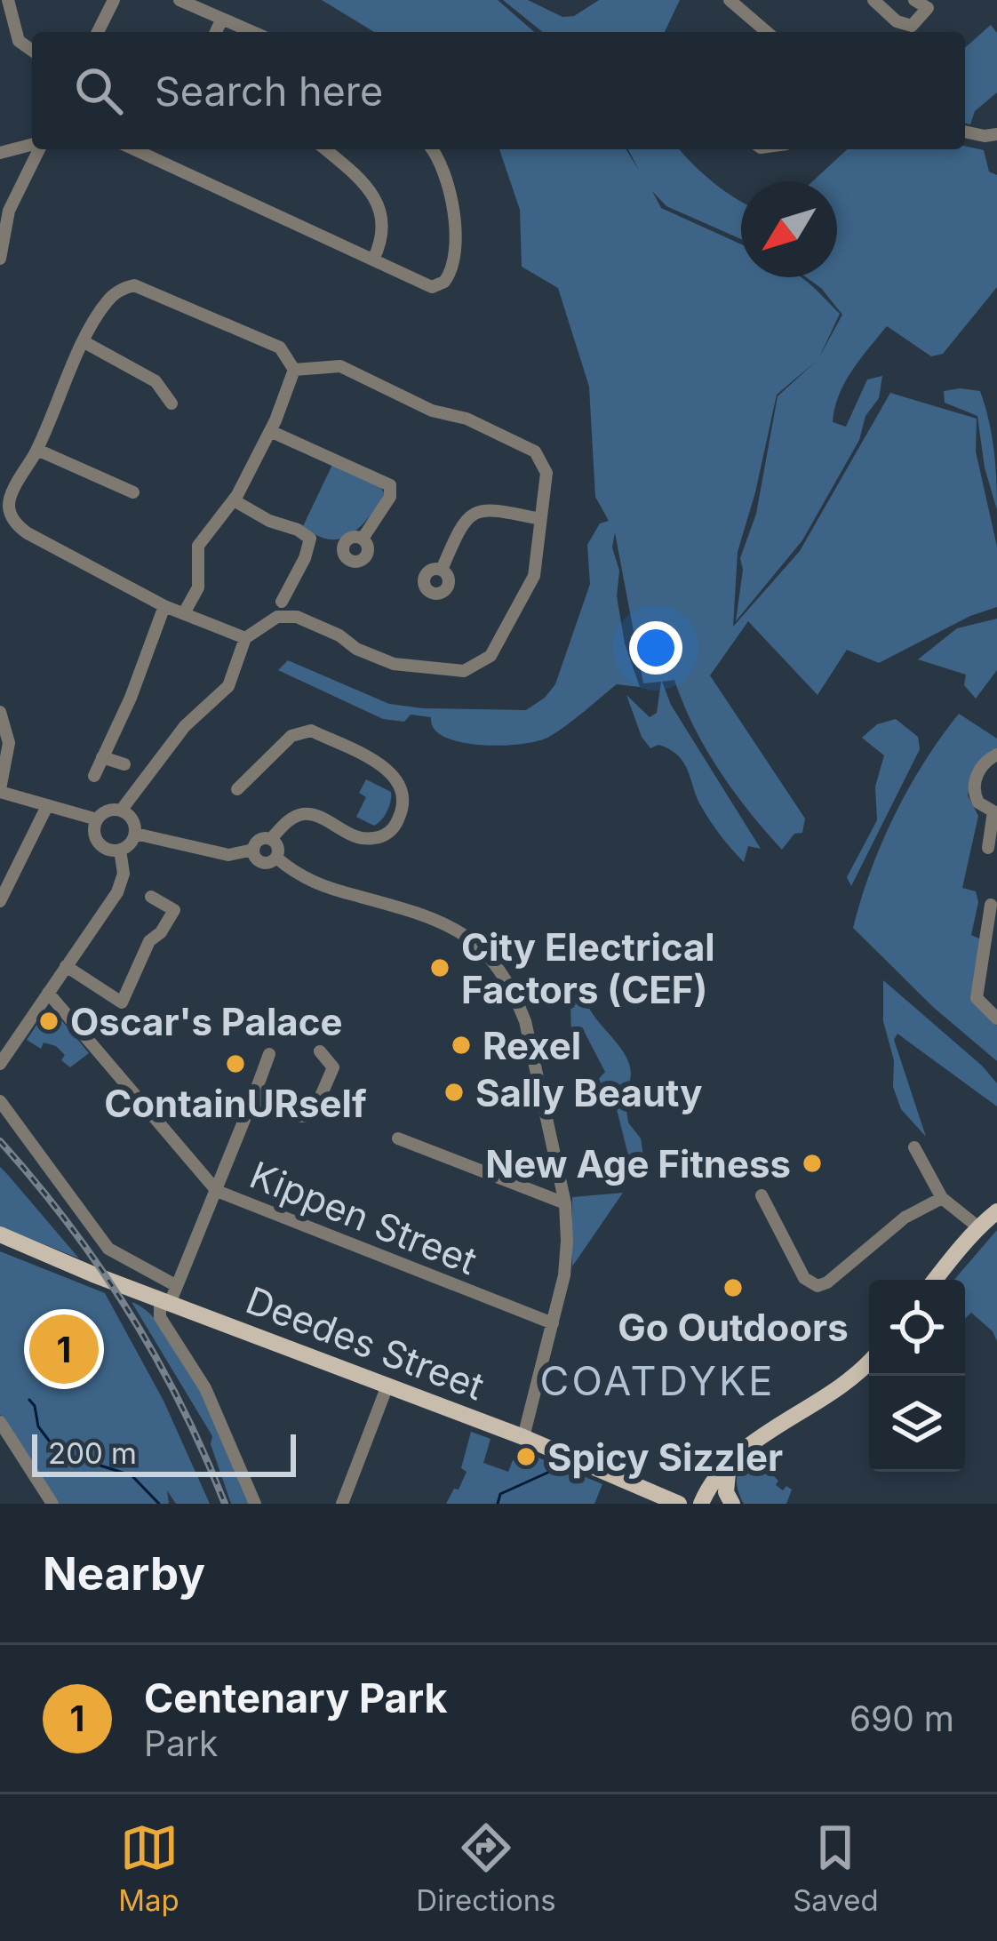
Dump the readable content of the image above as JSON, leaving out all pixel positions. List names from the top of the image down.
{
  "streets": {
    "main road": ["Deedes Street"],
    "street": ["Kippen Street"]
  },
  "districts": ["COATDYKE"],
  "places": [
    "City Electrical Factors (CEF)",
    "Oscar's Palace",
    "Rexel",
    "ContainURself",
    "Sally Beauty",
    "New Age Fitness",
    "Go Outdoors",
    "Spicy Sizzler"
  ],
  "scale_bar": "200 m",
  "north": "bottom left",
  "page": {
    "search": "Search here",
    "pins": "1",
    "scale": "200 m",
    "heading": "Nearby",
    "list": [
      {
        "mark": "1",
        "name": "Centenary Park",
        "note": "Park",
        "value": "690 m"
      }
    ],
    "nav": ["Map", "Directions", "Saved"]
  }
}
